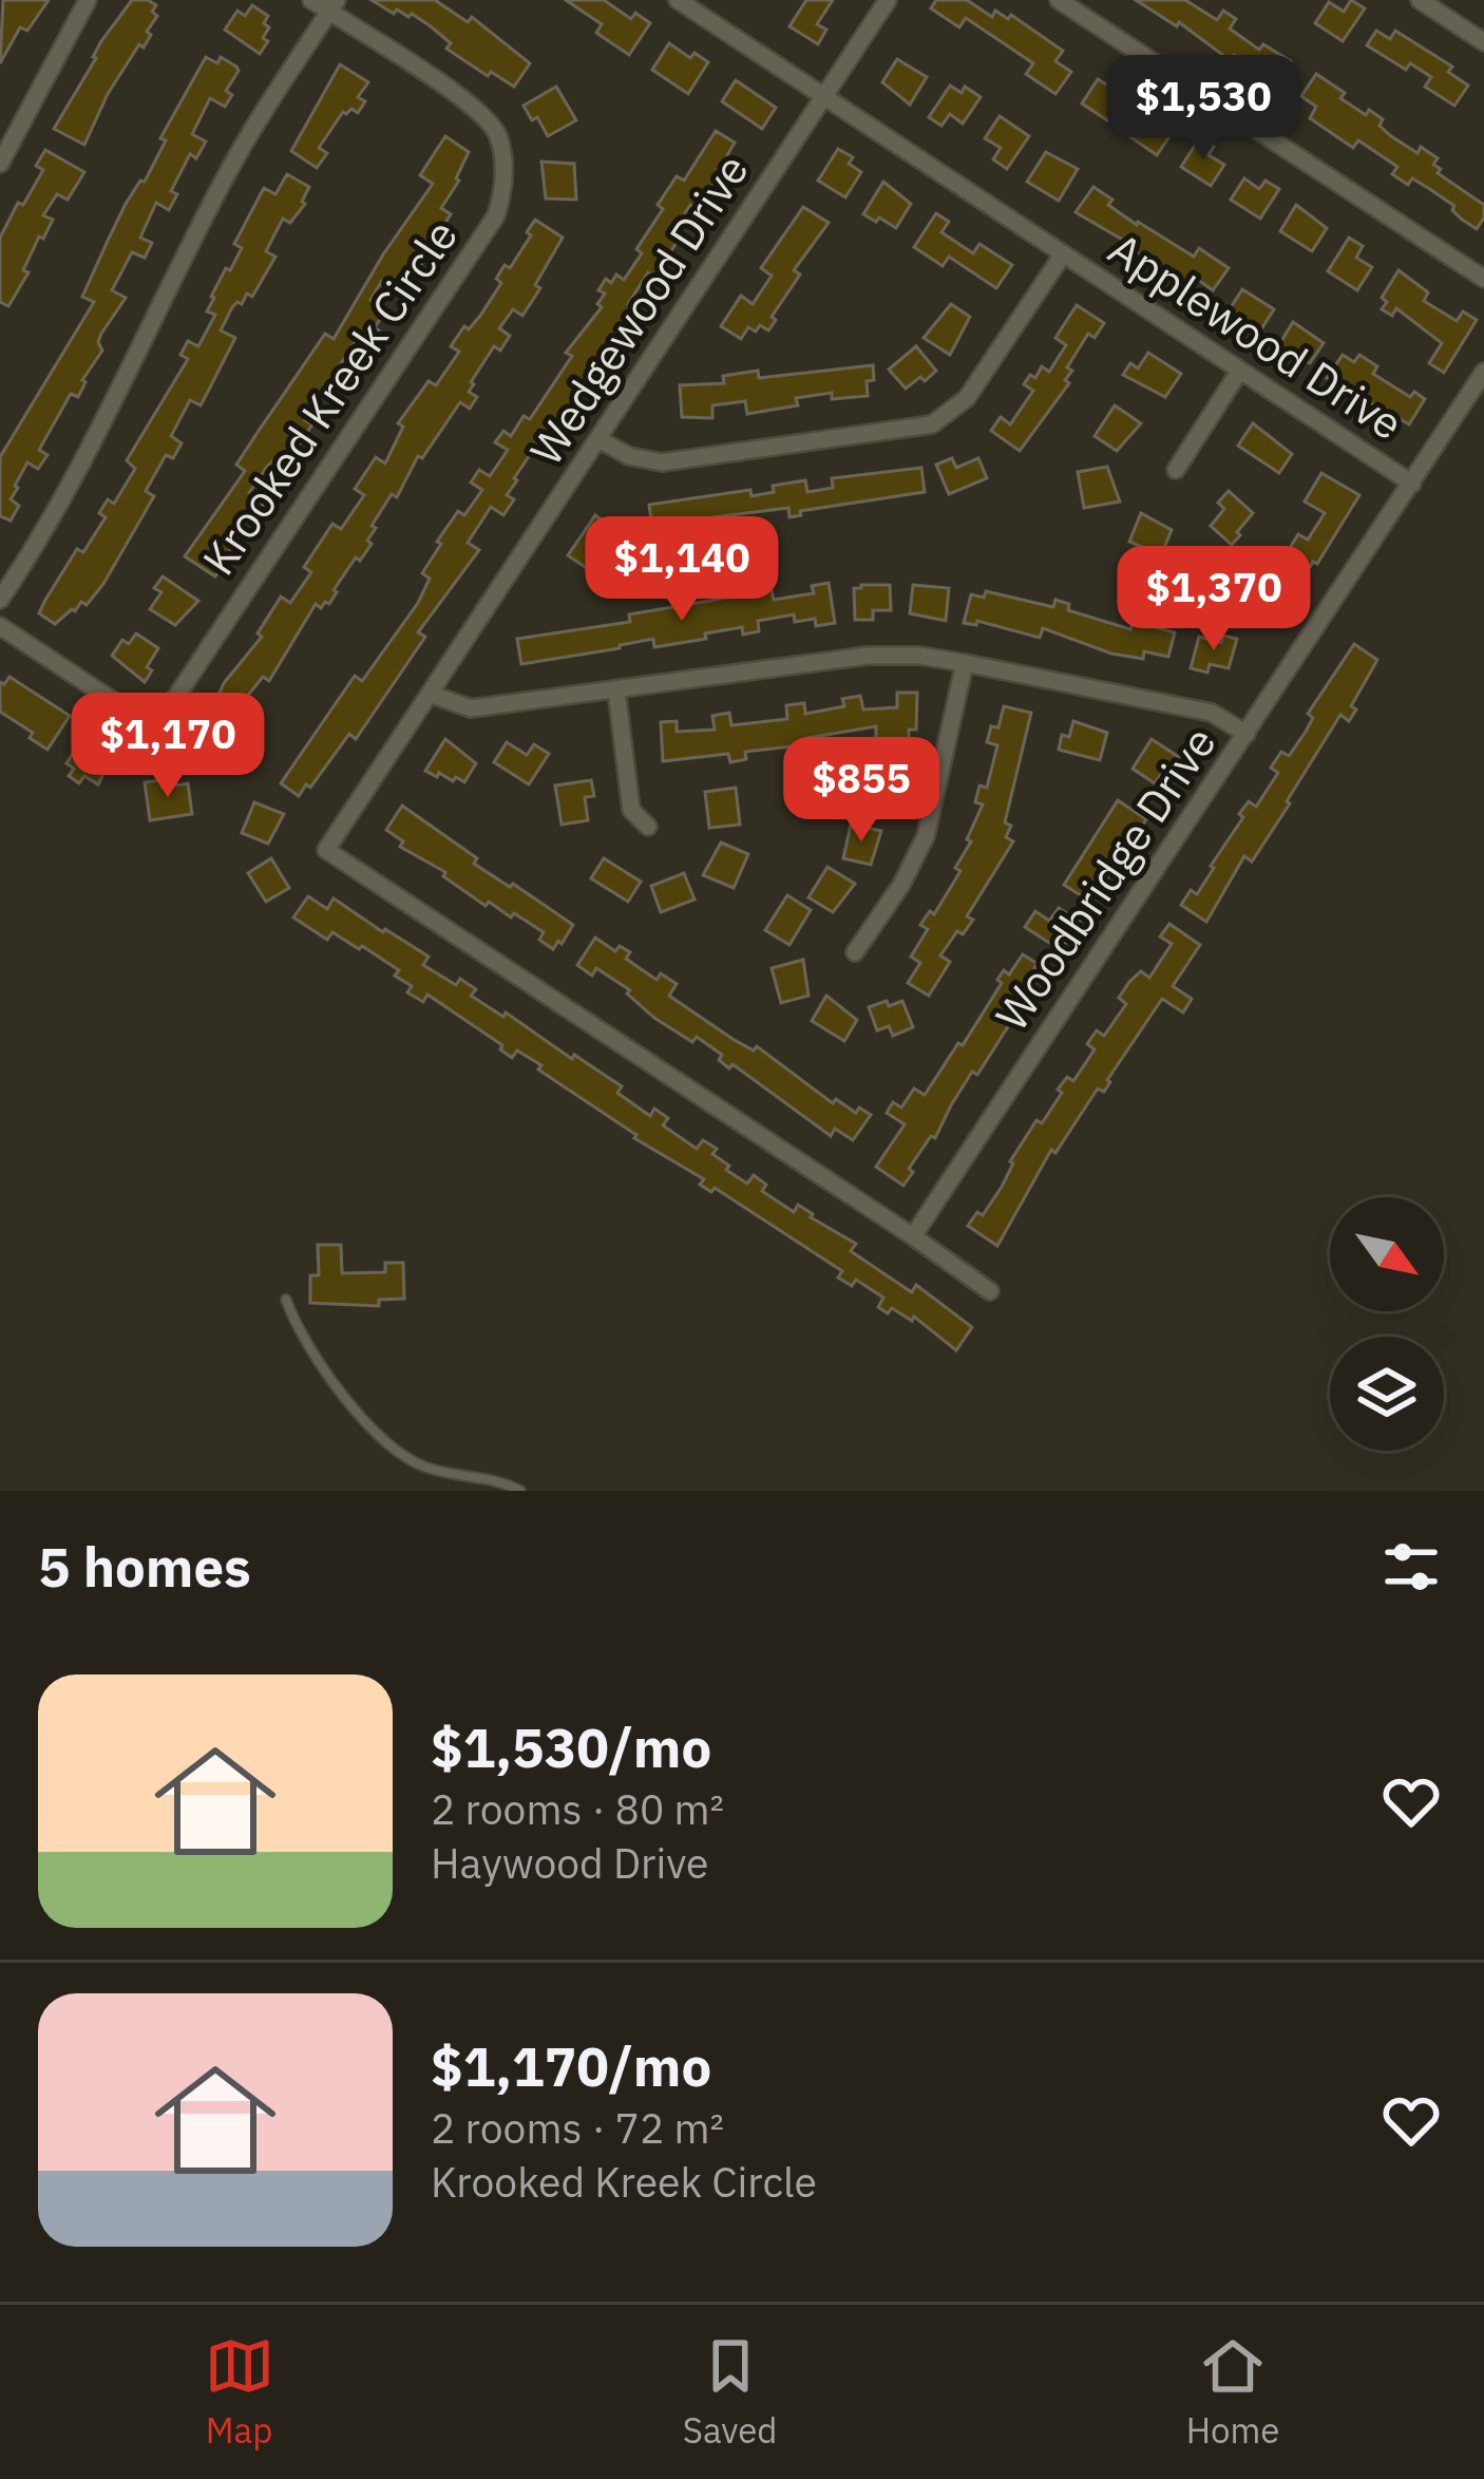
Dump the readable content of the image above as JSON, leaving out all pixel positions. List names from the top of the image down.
{
  "streets": {
    "street": [
      "Wedgewood Drive",
      "Applewood Drive",
      "Krooked Kreek Circle",
      "Woodbridge Drive"
    ]
  },
  "crossings": [
    ["Wedgewood Drive", "Applewood Drive"],
    ["Wedgewood Drive", "Woodbridge Drive"],
    ["Applewood Drive", "Woodbridge Drive"]
  ],
  "north": "bottom right",
  "page": {
    "price": [
      "$1,530",
      "$1,140",
      "$1,370",
      "$1,170",
      "$855"
    ],
    "heading": "5 homes",
    "list": [
      {
        "name": "$1,530/mo",
        "note": "2 rooms · 80 m² · Haywood Drive"
      },
      {
        "name": "$1,170/mo",
        "note": "2 rooms · 72 m² · Krooked Kreek Circle"
      }
    ],
    "tabs": ["Map", "Saved", "Home"]
  }
}
